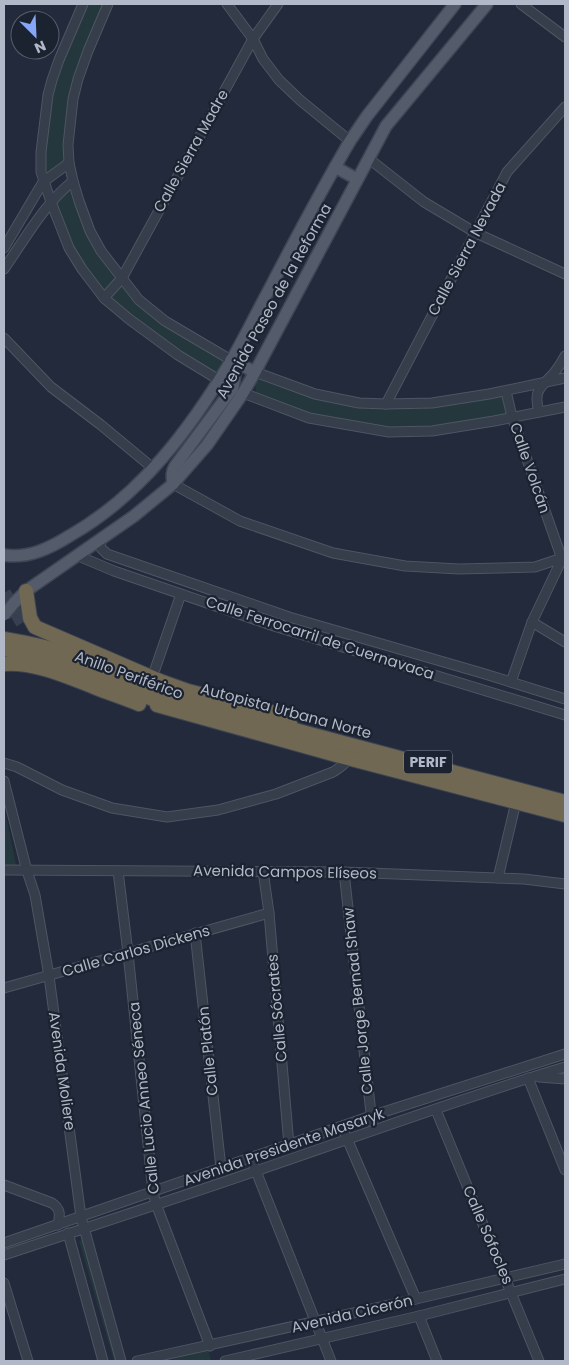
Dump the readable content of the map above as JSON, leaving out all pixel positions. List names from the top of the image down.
{
  "streets": {
    "highway": ["Anillo Periférico", "Autopista Urbana Norte", "PERIF"],
    "main road": ["Avenida Paseo de la Reforma"],
    "street": [
      "Calle Sierra Madre",
      "Calle Sierra Nevada",
      "Calle Volcán",
      "Calle Ferrocarril de Cuernavaca",
      "Avenida Campos Elíseos",
      "Calle Carlos Dickens",
      "Calle Jorge Bernad Shaw",
      "Calle Sócrates",
      "Calle Platón",
      "Avenida Moliere",
      "Calle Lucio Anneo Séneca",
      "Avenida Presidente Masaryk",
      "Calle Sófocles",
      "Avenida Cicerón"
    ]
  },
  "crossings": [
    ["Anillo Periférico", "PERIF"],
    ["Avenida Campos Elíseos", "Calle Jorge Bernad Shaw"],
    ["Avenida Campos Elíseos", "Calle Sócrates"],
    ["Avenida Campos Elíseos", "Avenida Moliere"],
    ["Avenida Campos Elíseos", "Calle Lucio Anneo Séneca"],
    ["Calle Carlos Dickens", "Calle Sócrates"],
    ["Calle Carlos Dickens", "Calle Platón"],
    ["Calle Carlos Dickens", "Avenida Moliere"],
    ["Calle Carlos Dickens", "Calle Lucio Anneo Séneca"],
    ["Calle Jorge Bernad Shaw", "Avenida Presidente Masaryk"],
    ["Calle Sócrates", "Avenida Presidente Masaryk"],
    ["Calle Platón", "Avenida Presidente Masaryk"],
    ["Avenida Moliere", "Avenida Presidente Masaryk"],
    ["Calle Lucio Anneo Séneca", "Avenida Presidente Masaryk"],
    ["Calle Lucio Anneo Séneca", "Avenida Cicerón"],
    ["Avenida Presidente Masaryk", "Calle Sófocles"],
    ["Calle Sófocles", "Avenida Cicerón"]
  ],
  "north": "bottom right"
}
